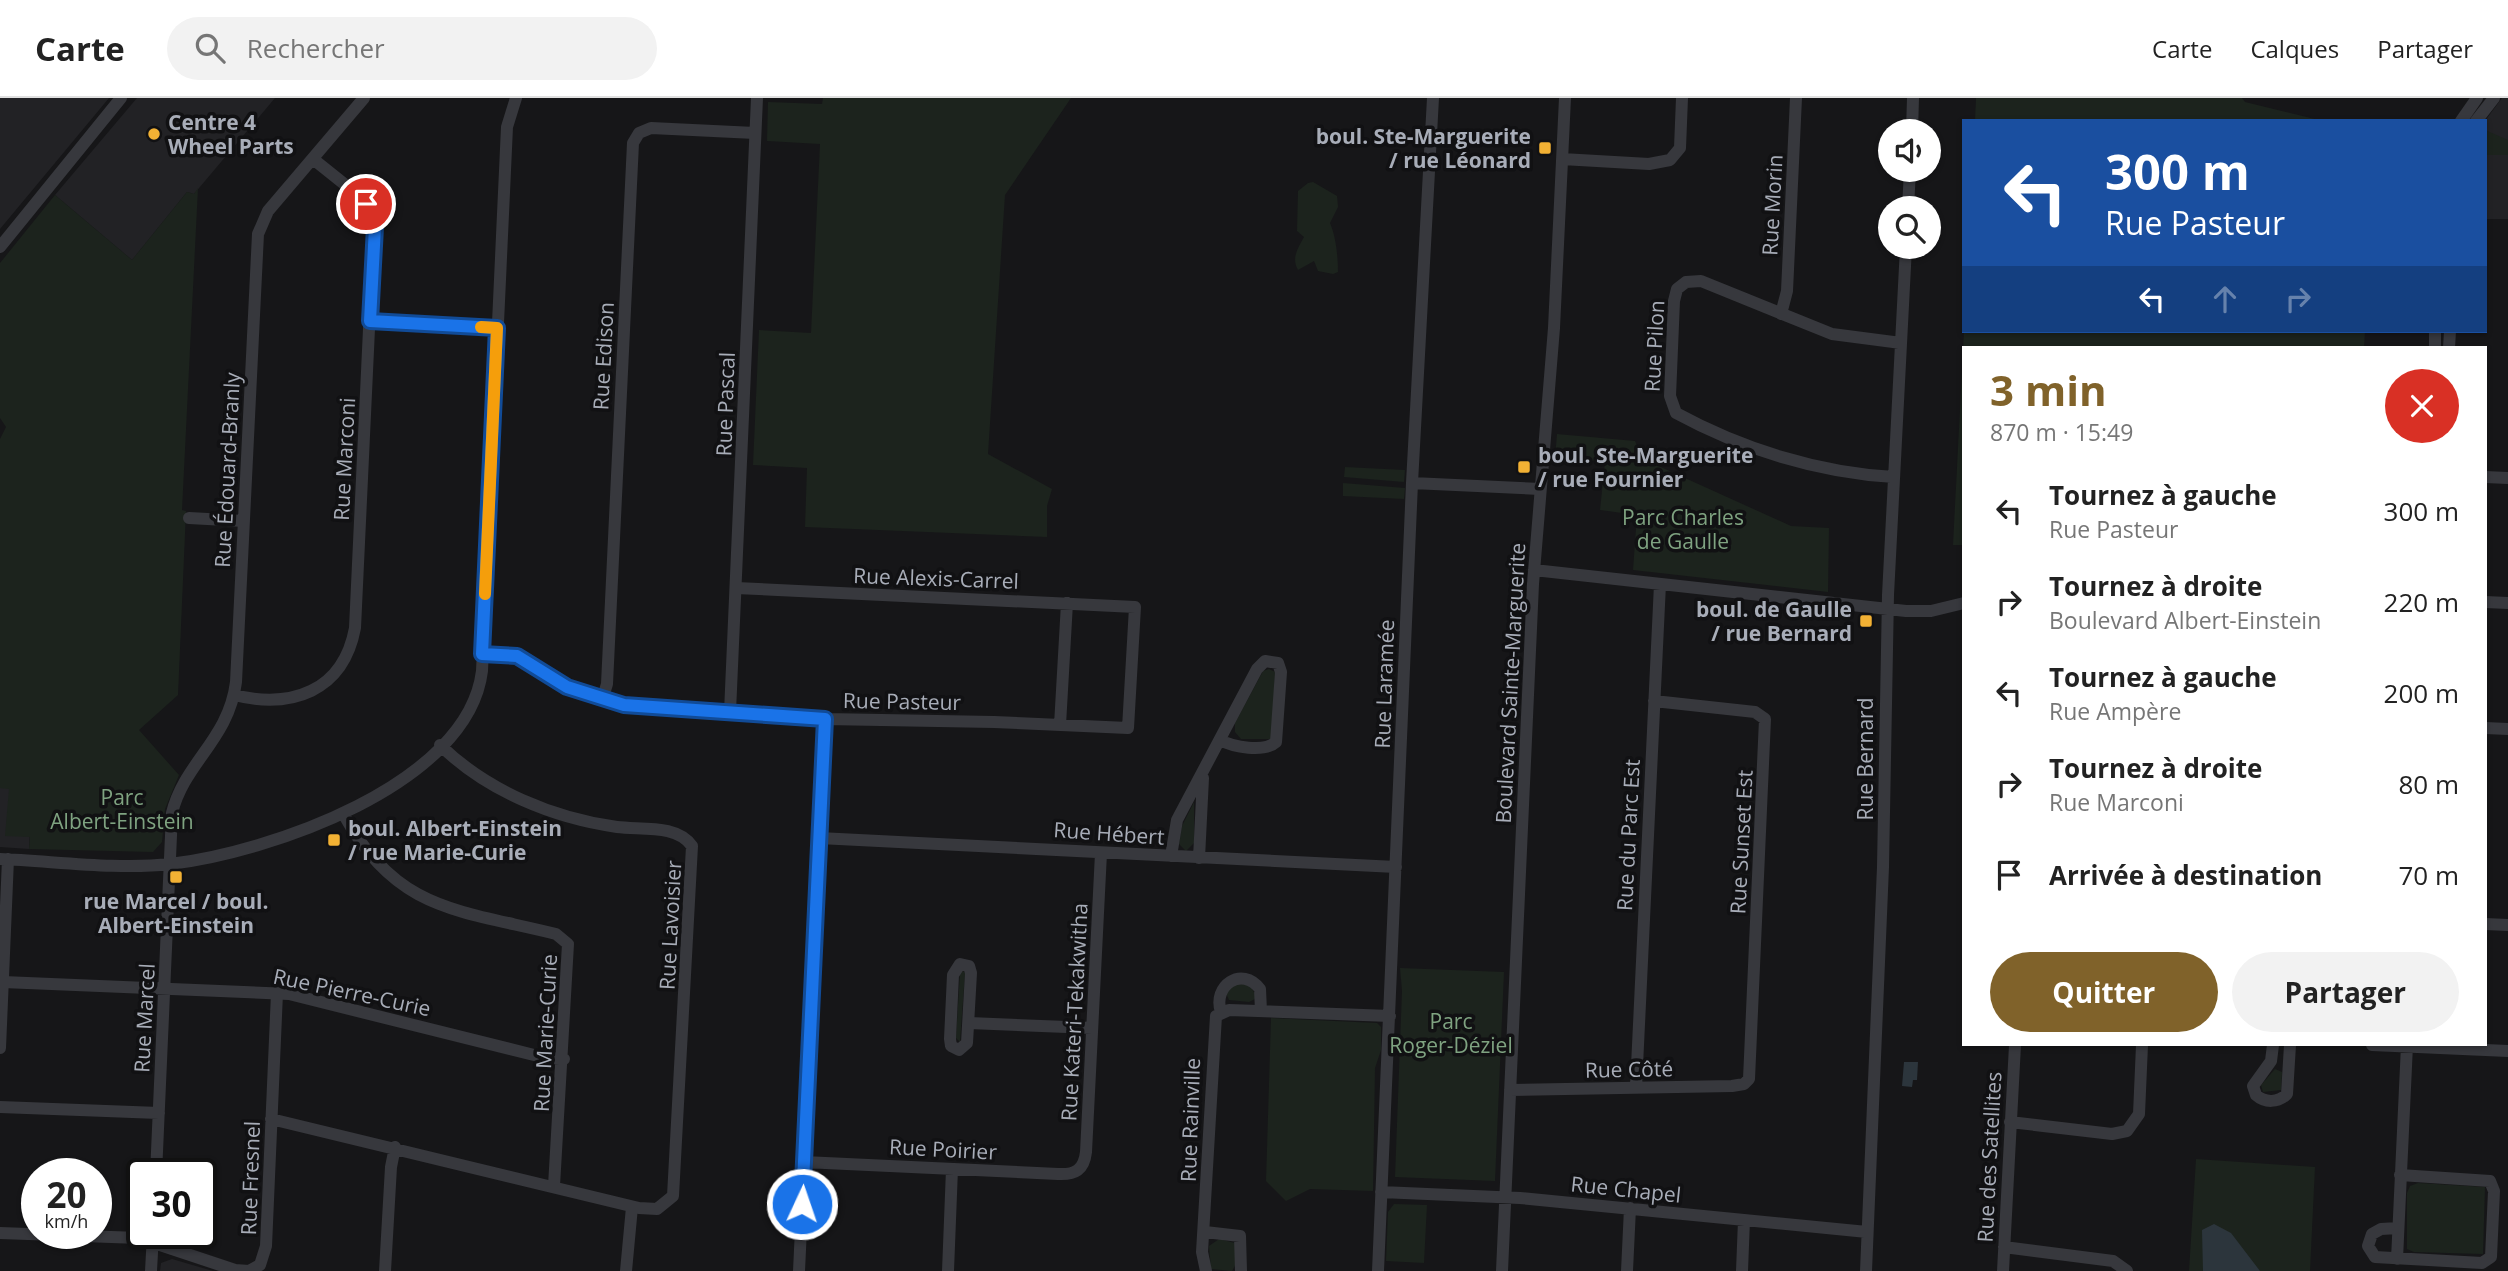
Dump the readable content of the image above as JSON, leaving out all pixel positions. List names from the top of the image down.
{
  "streets": {
    "street": [
      "Rue Morin",
      "Rue Pilon",
      "Rue Edison",
      "Rue Pascal",
      "Rue Marconi",
      "Rue Édouard-Branly",
      "Rue Alexis-Carrel",
      "Boulevard Sainte-Marguerite",
      "Rue Laramée",
      "Rue Pasteur",
      "Rue Bernard",
      "Rue Hébert",
      "Rue du Parc Est",
      "Rue Sunset Est",
      "Rue Lavoisier",
      "Rue Pierre-Curie",
      "Rue Kateri-Tekakwitha",
      "Rue Marcel",
      "Rue Marie-Curie",
      "Rue Côté",
      "Rue Rainville",
      "Rue Poirier",
      "Rue des Satellites",
      "Rue Fresnel",
      "Rue Chapel"
    ]
  },
  "crossings": [
    ["Rue Morin", "Rue Pilon"],
    ["Rue Pilon", "Rue Bernard"],
    ["Rue Edison", "Rue Pascal"],
    ["Rue Edison", "Rue Pasteur"],
    ["Rue Pascal", "Rue Alexis-Carrel"],
    ["Rue Pascal", "Rue Pasteur"],
    ["Rue Marconi", "Rue Édouard-Branly"],
    ["Rue Édouard-Branly", "Rue Marcel"],
    ["Rue Alexis-Carrel", "Rue Pasteur"],
    ["Boulevard Sainte-Marguerite", "Rue Côté"],
    ["Boulevard Sainte-Marguerite", "Rue Chapel"],
    ["Rue Laramée", "Rue Hébert"],
    ["Rue Laramée", "Rue Chapel"],
    ["Rue Bernard", "Rue Chapel"],
    ["Rue Hébert", "Rue Kateri-Tekakwitha"],
    ["Rue du Parc Est", "Rue Sunset Est"],
    ["Rue du Parc Est", "Rue Côté"],
    ["Rue Sunset Est", "Rue Côté"],
    ["Rue Lavoisier", "Rue Marie-Curie"],
    ["Rue Lavoisier", "Rue Fresnel"],
    ["Rue Pierre-Curie", "Rue Marcel"],
    ["Rue Pierre-Curie", "Rue Marie-Curie"],
    ["Rue Pierre-Curie", "Rue Fresnel"],
    ["Rue Kateri-Tekakwitha", "Rue Poirier"]
  ],
  "parks": ["Parc Charles de Gaulle", "Parc Albert-Einstein", "Parc Roger-Déziel"],
  "places": {
    "other": ["Centre 4 Wheel Parts"],
    "transit": [
      "boul. Ste-Marguerite / rue Léonard",
      "boul. Ste-Marguerite / rue Fournier",
      "boul. de Gaulle / rue Bernard",
      "boul. Albert-Einstein / rue Marie-Curie",
      "rue Marcel / boul. Albert-Einstein"
    ]
  },
  "page": {
    "header": "Carte",
    "search": "Rechercher",
    "nav": ["Carte", "Calques", "Partager"],
    "turn": ["300 m", "Rue Pasteur"],
    "heading": ["3 min", "870 m · 15:49"],
    "list": [
      {
        "name": "Tournez à gauche",
        "note": "Rue Pasteur",
        "value": "300 m"
      },
      {
        "name": "Tournez à droite",
        "note": "Boulevard Albert-Einstein",
        "value": "220 m"
      },
      {
        "name": "Tournez à gauche",
        "note": "Rue Ampère",
        "value": "200 m"
      },
      {
        "name": "Tournez à droite",
        "note": "Rue Marconi",
        "value": "80 m"
      },
      {
        "name": "Arrivée à destination",
        "value": "70 m"
      }
    ],
    "buttons": ["Quitter", "Partager"],
    "speed": "20 km/h",
    "limit": "30"
  }
}
